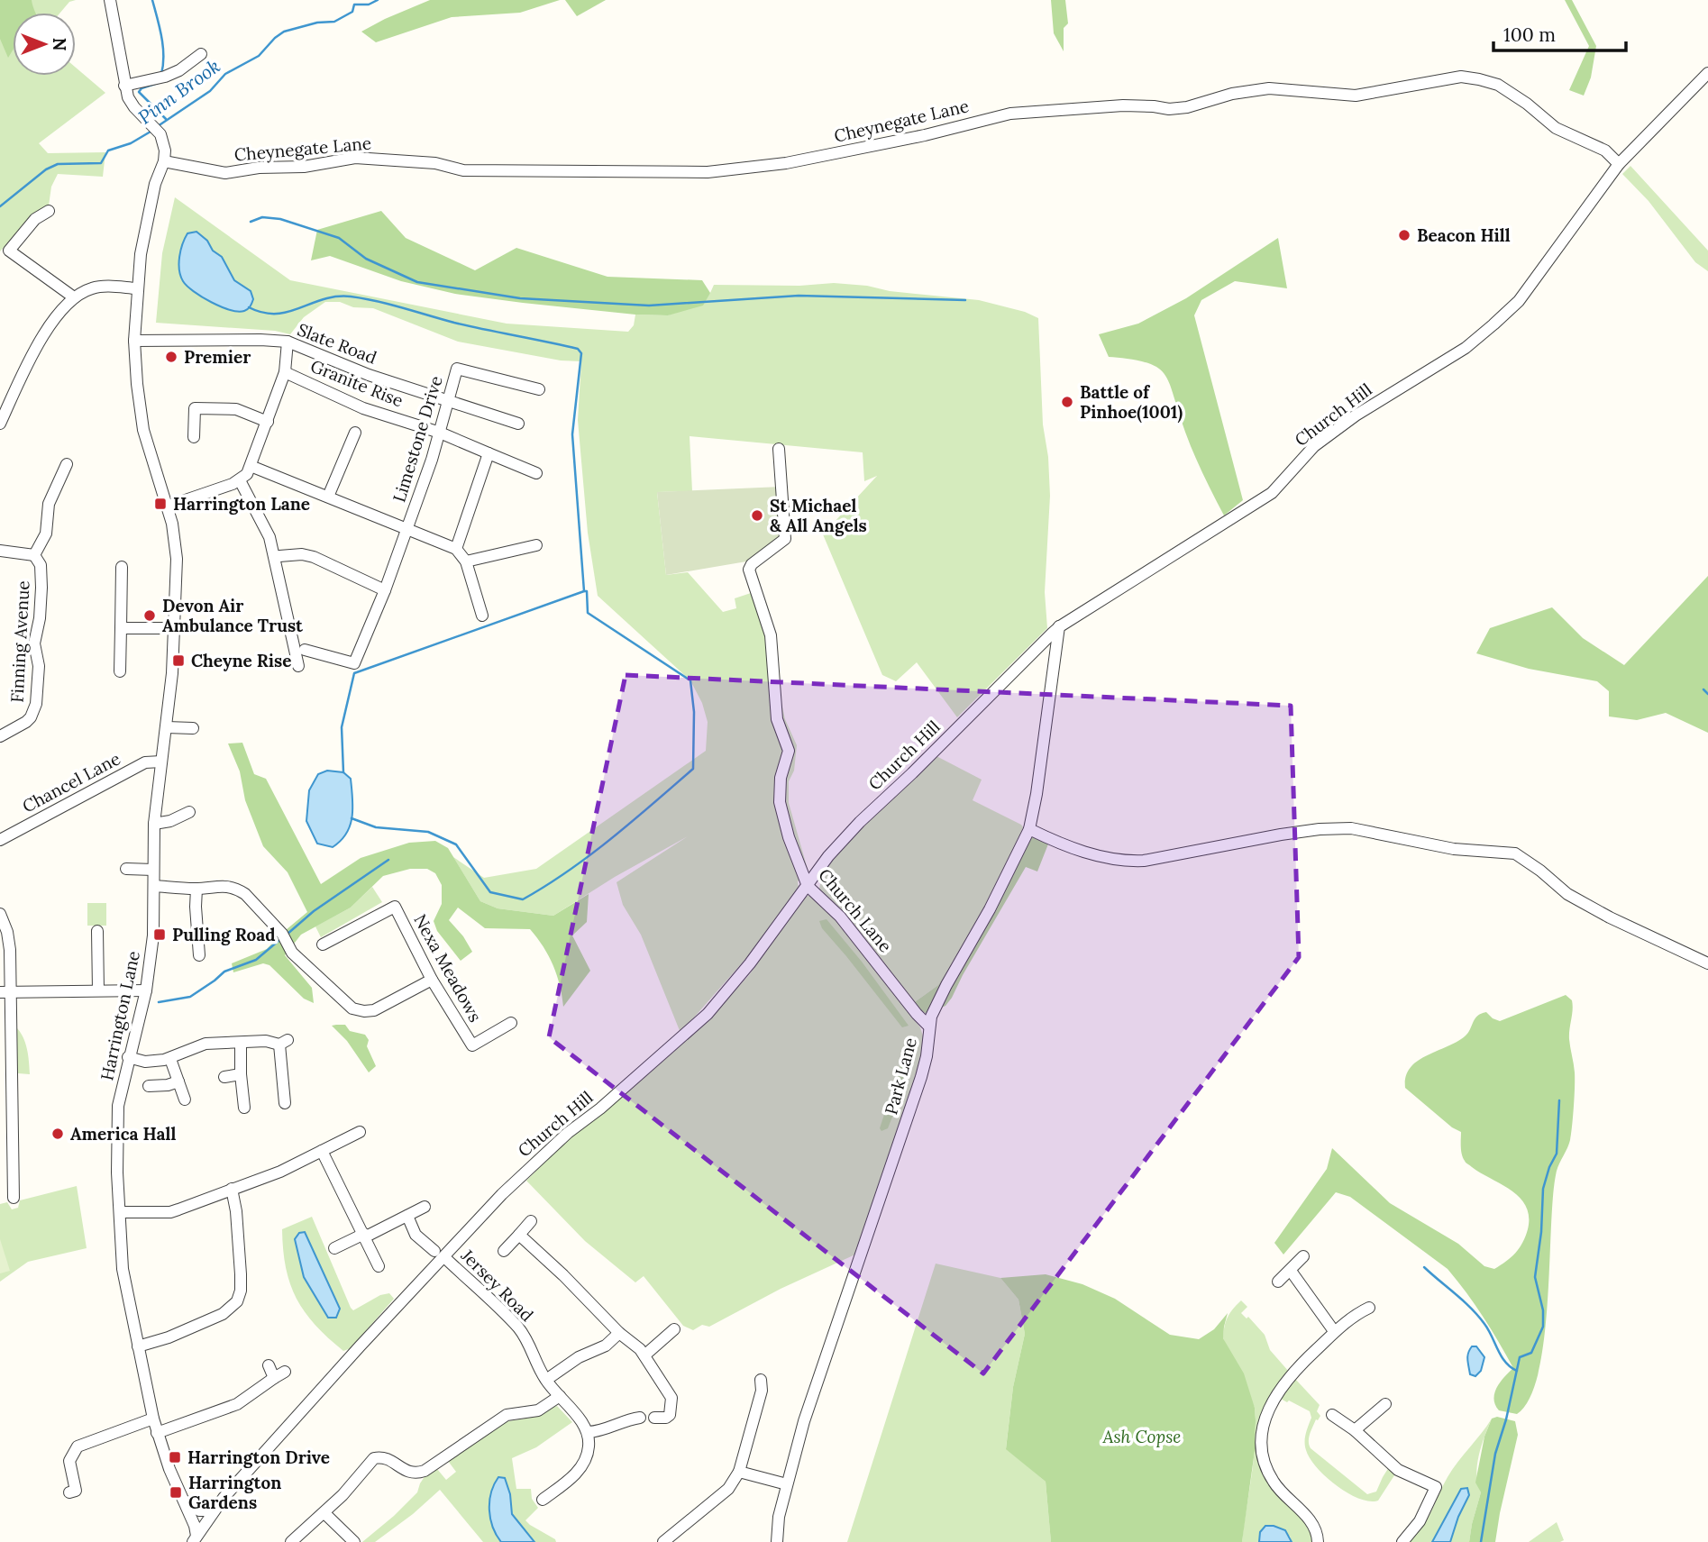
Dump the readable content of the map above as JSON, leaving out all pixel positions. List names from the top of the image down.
{
  "streets": {
    "street": [
      "Cheynegate Lane",
      "Slate Road",
      "Granite Rise",
      "Church Hill",
      "Limestone Drive",
      "Finning Avenue",
      "Chancel Lane",
      "Church Lane",
      "Nexa Meadows",
      "Harrington Lane",
      "Park Lane",
      "Jersey Road"
    ]
  },
  "crossings": [
    ["Cheynegate Lane", "Church Hill"],
    ["Cheynegate Lane", "Harrington Lane"],
    ["Slate Road", "Limestone Drive"],
    ["Slate Road", "Harrington Lane"],
    ["Granite Rise", "Limestone Drive"],
    ["Church Hill", "Church Lane"],
    ["Church Hill", "Harrington Lane"],
    ["Church Hill", "Park Lane"],
    ["Church Hill", "Jersey Road"],
    ["Chancel Lane", "Harrington Lane"],
    ["Church Lane", "Park Lane"]
  ],
  "water": ["Pinn Brook"],
  "parks": ["Ash Copse"],
  "places": {
    "other": [
      "Beacon Hill",
      "Premier",
      "Battle of Pinhoe(1001)",
      "St Michael & All Angels",
      "Devon Air Ambulance Trust",
      "America Hall"
    ],
    "transit": [
      "Harrington Lane",
      "Cheyne Rise",
      "Pulling Road",
      "Harrington Drive",
      "Harrington Gardens"
    ]
  },
  "scale_bar": "100 m",
  "north": "right"
}
